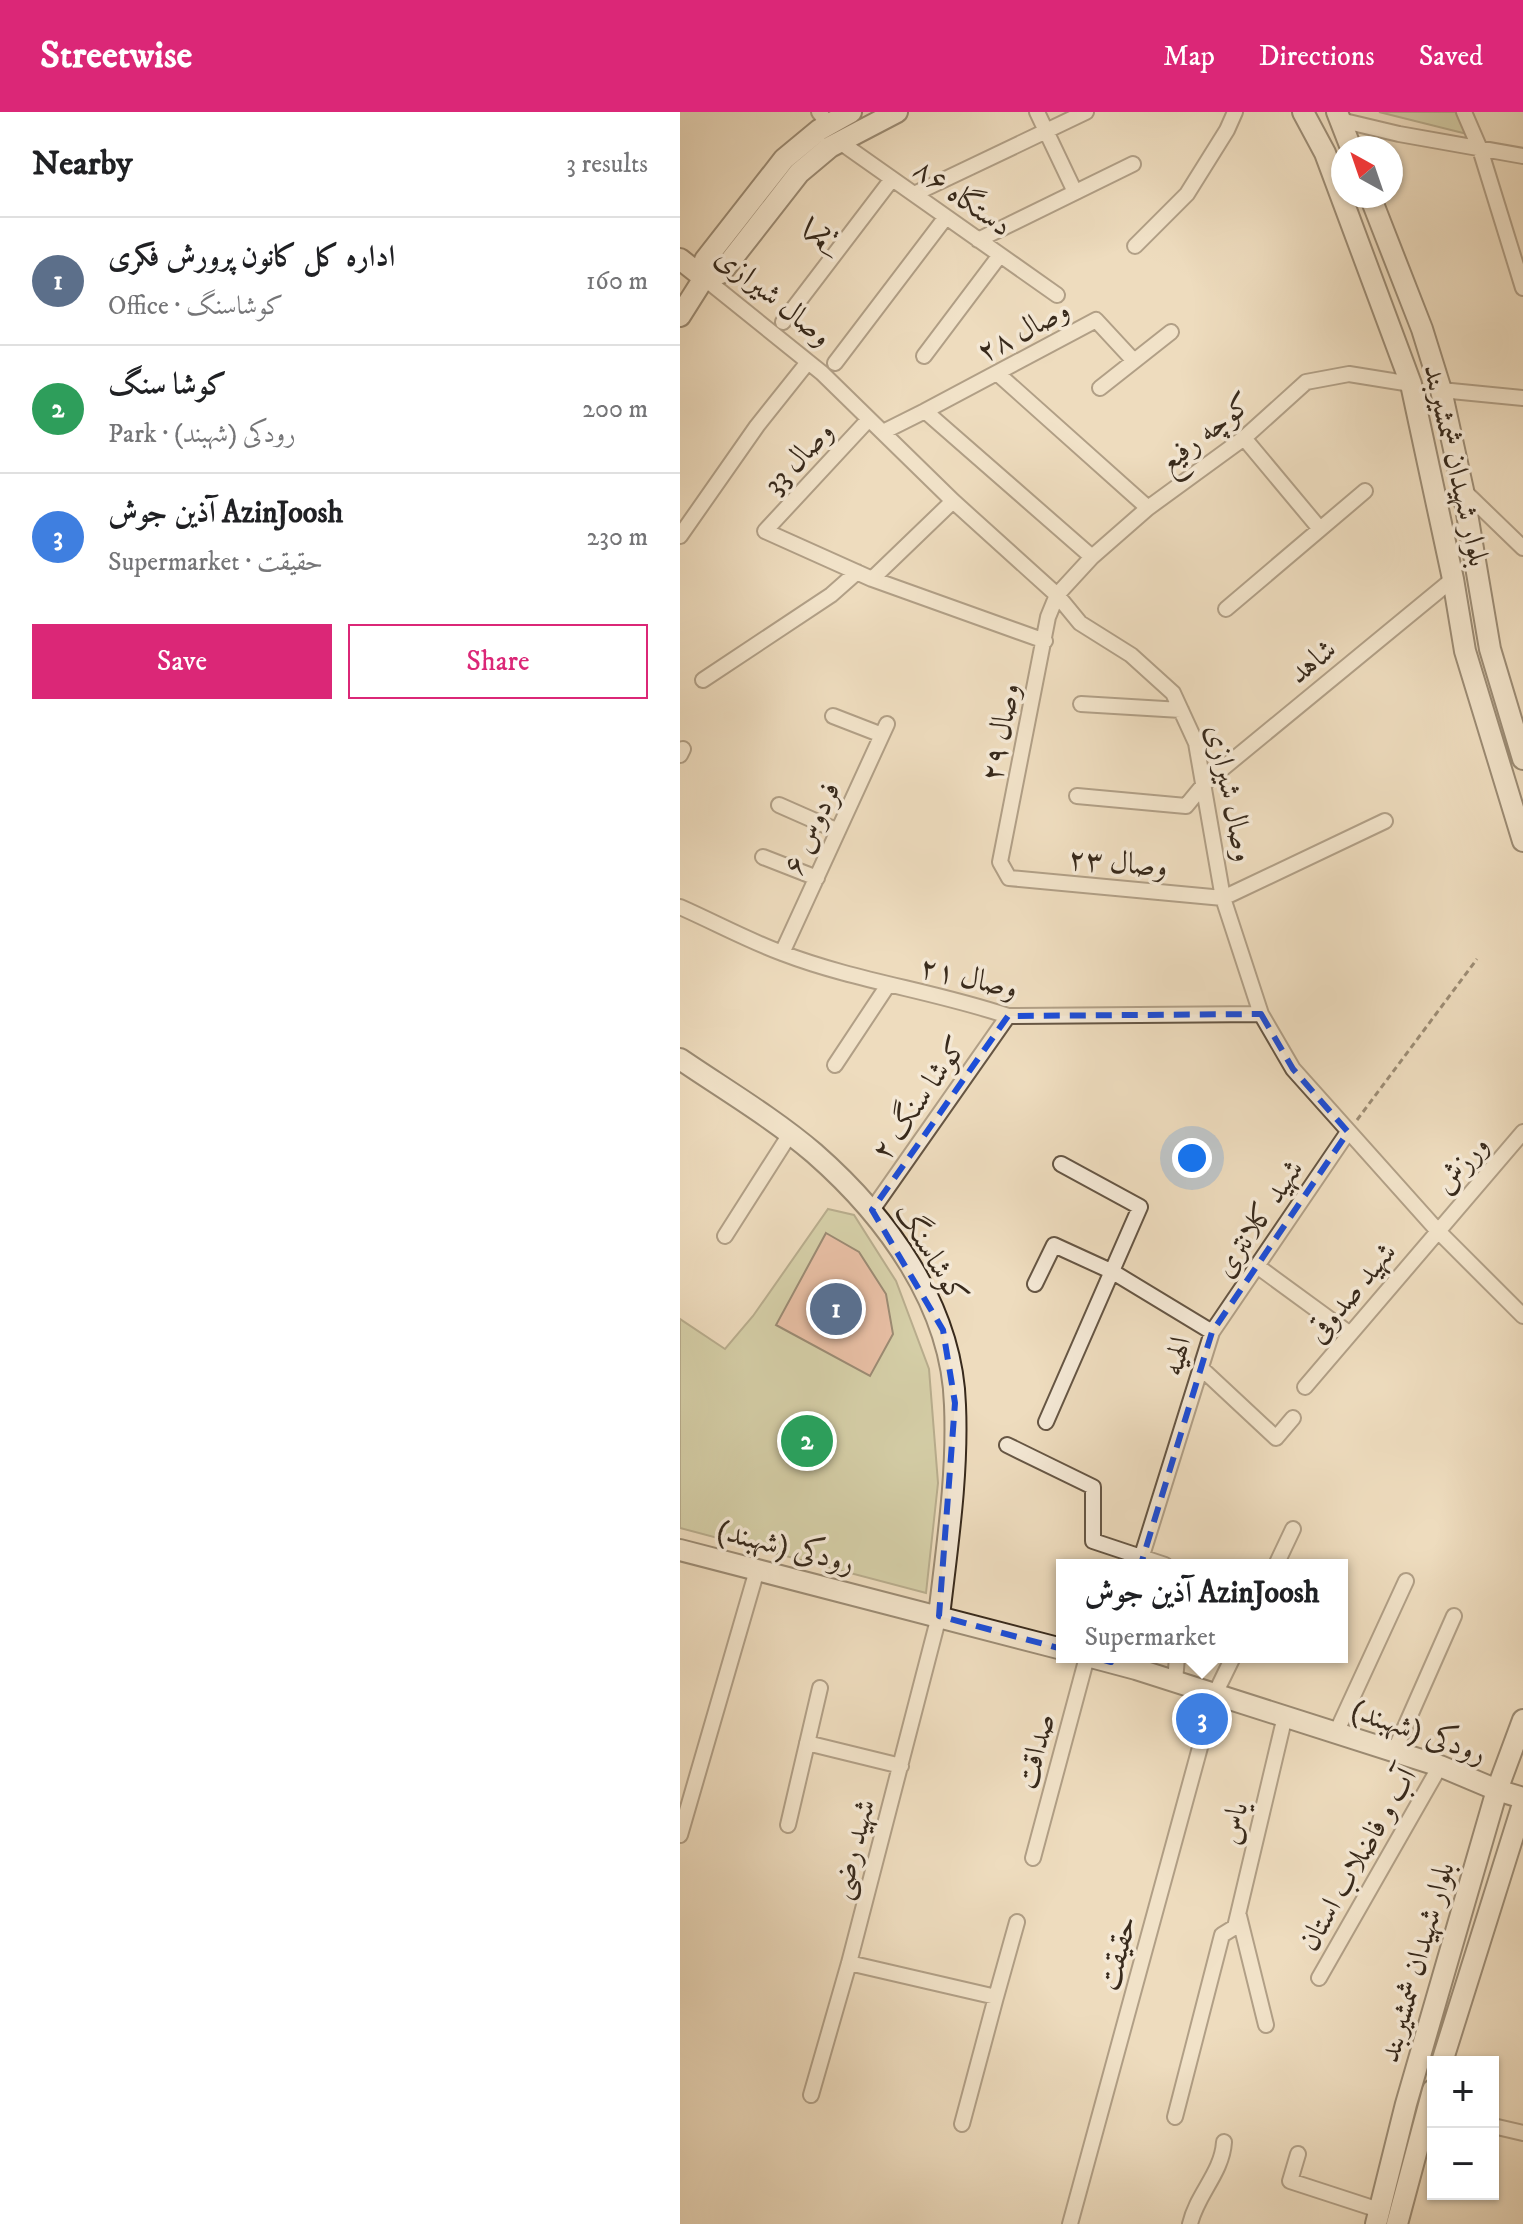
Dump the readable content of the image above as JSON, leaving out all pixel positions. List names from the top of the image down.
{
  "streets": {
    "main road": [
      "وصال شیرازی",
      "بلوار شهیدان شمشیربند",
      "کوشاسنگ",
      "رودکی (شهبند)"
    ],
    "street": [
      "دستگاه ۸۶",
      "یکم",
      "وصال ۲۸",
      "کوچه رفیع",
      "وصال 33",
      "شاهد",
      "وصال ۲۹",
      "فردوس ۶",
      "وصال ۲۳",
      "وصال ۲۱",
      "کوشا سنگ ۲",
      "ورزش",
      "شهید کلانتری",
      "شهید صدوقی",
      "الهیه",
      "صداقت",
      "یاس",
      "شهید رضی",
      "آب و فاضلاب استان",
      "حقیقت"
    ]
  },
  "crossings": [
    ["دستگاه ۸۶", "یکم"],
    ["وصال شیرازی", "وصال ۲۸"],
    ["وصال شیرازی", "کوچه رفیع"],
    ["وصال شیرازی", "وصال 33"],
    ["وصال شیرازی", "شاهد"],
    ["وصال شیرازی", "وصال ۲۹"],
    ["وصال شیرازی", "وصال ۲۳"],
    ["وصال شیرازی", "وصال ۲۱"],
    ["وصال شیرازی", "ورزش"],
    ["وصال شیرازی", "شهید کلانتری"],
    ["وصال شیرازی", "شهید صدوقی"],
    ["کوچه رفیع", "بلوار شهیدان شمشیربند"],
    ["کوچه رفیع", "وصال ۲۹"],
    ["بلوار شهیدان شمشیربند", "شاهد"],
    ["بلوار شهیدان شمشیربند", "رودکی (شهبند)"],
    ["وصال ۲۹", "وصال ۲۳"],
    ["فردوس ۶", "وصال ۲۱"],
    ["وصال ۲۱", "کوشا سنگ ۲"],
    ["کوشا سنگ ۲", "کوشاسنگ"],
    ["ورزش", "شهید صدوقی"],
    ["شهید کلانتری", "الهیه"],
    ["کوشاسنگ", "رودکی (شهبند)"],
    ["کوشاسنگ", "شهید رضی"],
    ["رودکی (شهبند)", "یاس"],
    ["رودکی (شهبند)", "شهید رضی"],
    ["رودکی (شهبند)", "آب و فاضلاب استان"],
    ["رودکی (شهبند)", "حقیقت"]
  ],
  "north": "top left",
  "page": {
    "header": "Streetwise",
    "nav": ["Map", "Directions", "Saved"],
    "heading": ["Nearby", "3 results"],
    "list": [
      {
        "mark": "1",
        "name": "اداره کل کانون پرورش فکری",
        "note": "Office · کوشاسنگ",
        "value": "160 m"
      },
      {
        "mark": "2",
        "name": "کوشا سنگ",
        "note": "Park · رودکی (شهبند)",
        "value": "200 m"
      },
      {
        "mark": "3",
        "name": "آذین جوش AzinJoosh",
        "note": "Supermarket · حقیقت",
        "value": "230 m"
      }
    ],
    "buttons": ["Save", "Share"],
    "pins": ["1", "2", "3"],
    "popup": ["آذین جوش AzinJoosh", "Supermarket"],
    "map_buttons": ["+", "−"]
  }
}
